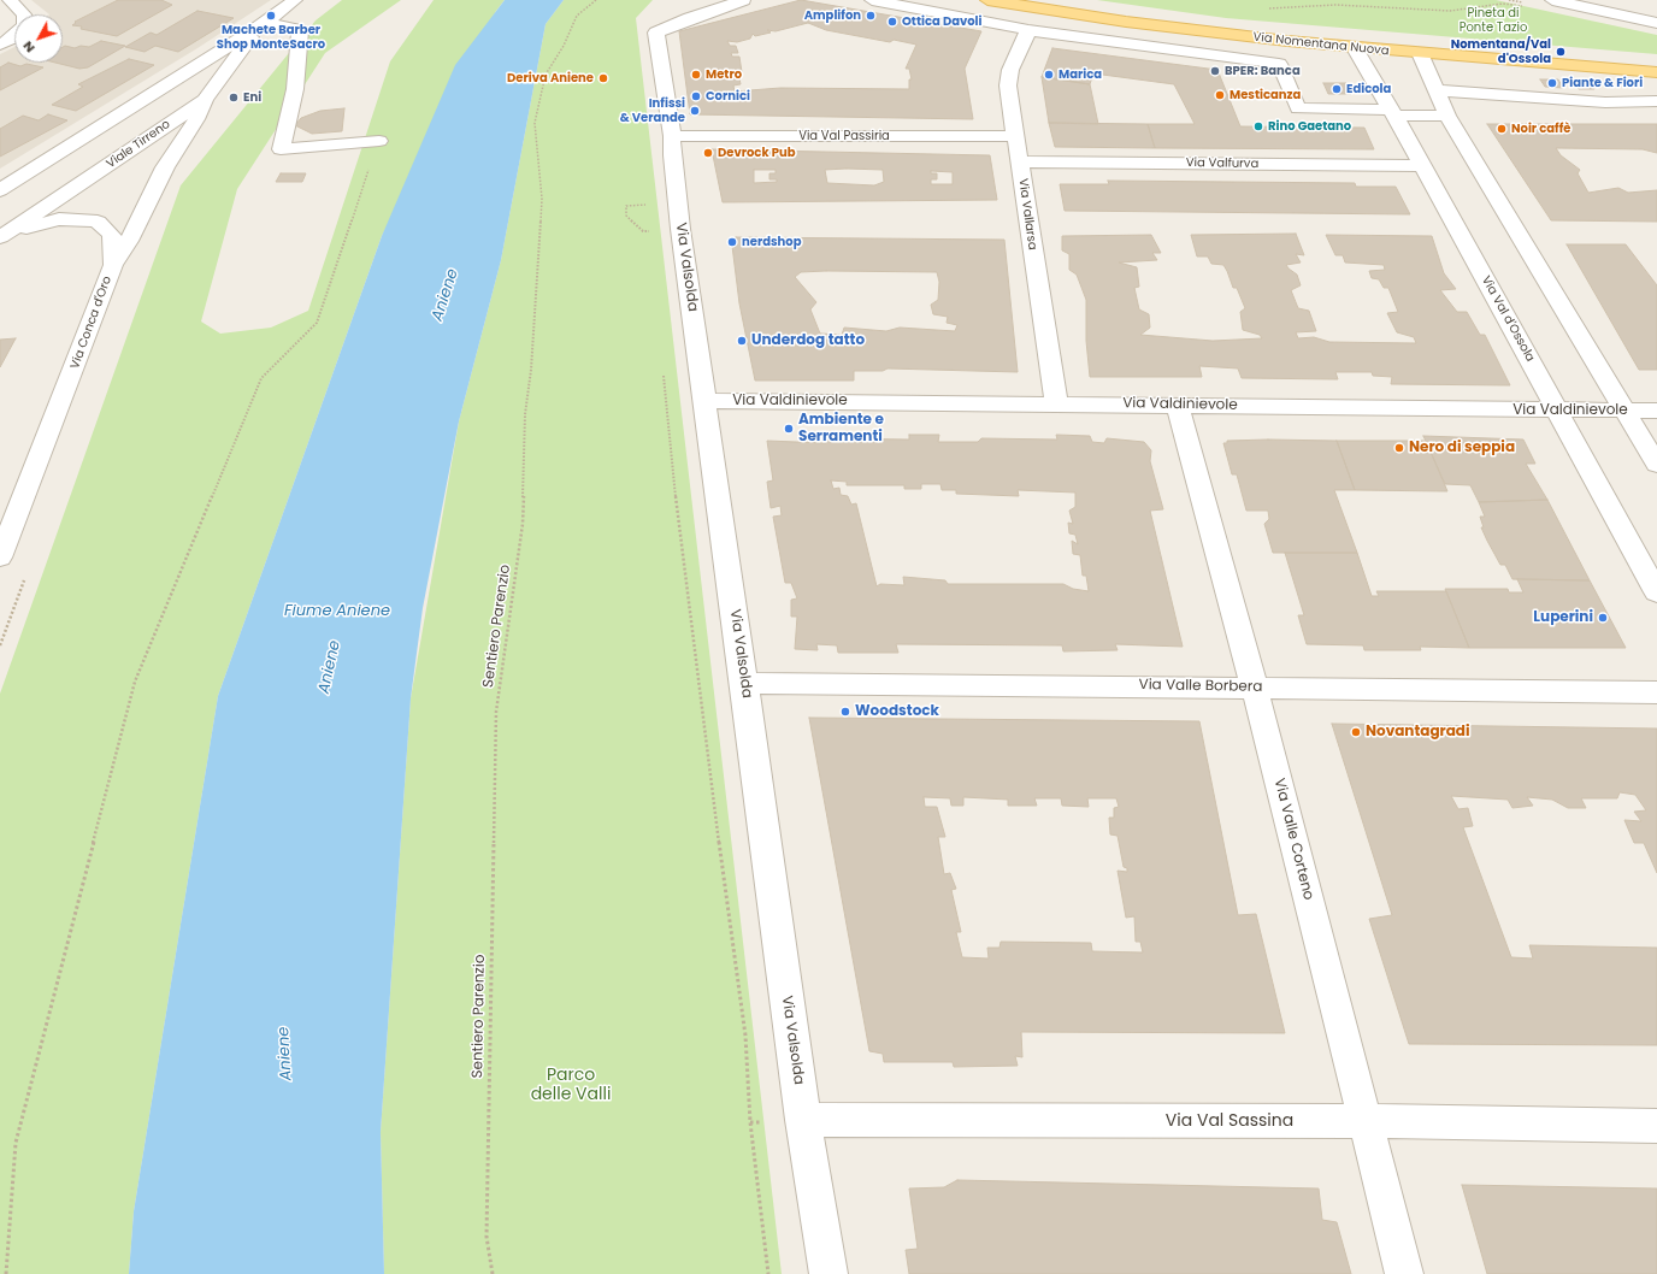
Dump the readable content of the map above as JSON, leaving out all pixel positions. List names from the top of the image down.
{
  "streets": {
    "main road": ["Via Nomentana Nuova"],
    "street": [
      "Via Val Passiria",
      "Viale Tirreno",
      "Via Valfurva",
      "Via Vallarsa",
      "Via Valsolda",
      "Via Val d'Ossola",
      "Via Conca d'Oro",
      "Via Valdinievole",
      "Via Valle Borbera",
      "Via Valle Corteno",
      "Via Val Sassina"
    ],
    "path": ["Sentiero Parenzio"]
  },
  "crossings": [
    ["Via Nomentana Nuova", "Via Vallarsa"],
    ["Via Nomentana Nuova", "Via Val d'Ossola"],
    ["Via Val Passiria", "Via Vallarsa"],
    ["Via Val Passiria", "Via Valsolda"],
    ["Viale Tirreno", "Via Conca d'Oro"],
    ["Via Valfurva", "Via Vallarsa"],
    ["Via Valfurva", "Via Val d'Ossola"],
    ["Via Vallarsa", "Via Valdinievole"],
    ["Via Valsolda", "Via Valdinievole"],
    ["Via Valsolda", "Via Valle Borbera"],
    ["Via Valsolda", "Via Val Sassina"],
    ["Via Val d'Ossola", "Via Valdinievole"],
    ["Via Valdinievole", "Via Valle Corteno"],
    ["Via Valle Borbera", "Via Valle Corteno"],
    ["Via Valle Corteno", "Via Val Sassina"]
  ],
  "water": ["Aniene", "Fiume Aniene"],
  "parks": ["Pineta di Ponte Tazio", "Parco delle Valli"],
  "places": [
    "Machete Barber Shop MonteSacro",
    "Amplifon",
    "Ottica Davoli",
    "Nomentana/Val d'Ossola",
    "BPER: Banca",
    "Metro",
    "Marica",
    "Deriva Aniene",
    "Piante & Fiori",
    "Edicola",
    "Mesticanza",
    "Cornici",
    "Eni",
    "Infissi & Verande",
    "Rino Gaetano",
    "Noir caffè",
    "Devrock Pub",
    "nerdshop",
    "Underdog tatto",
    "Ambiente e Serramenti",
    "Nero di seppia",
    "Luperini",
    "Woodstock",
    "Novantagradi"
  ],
  "north": "bottom left"
}
